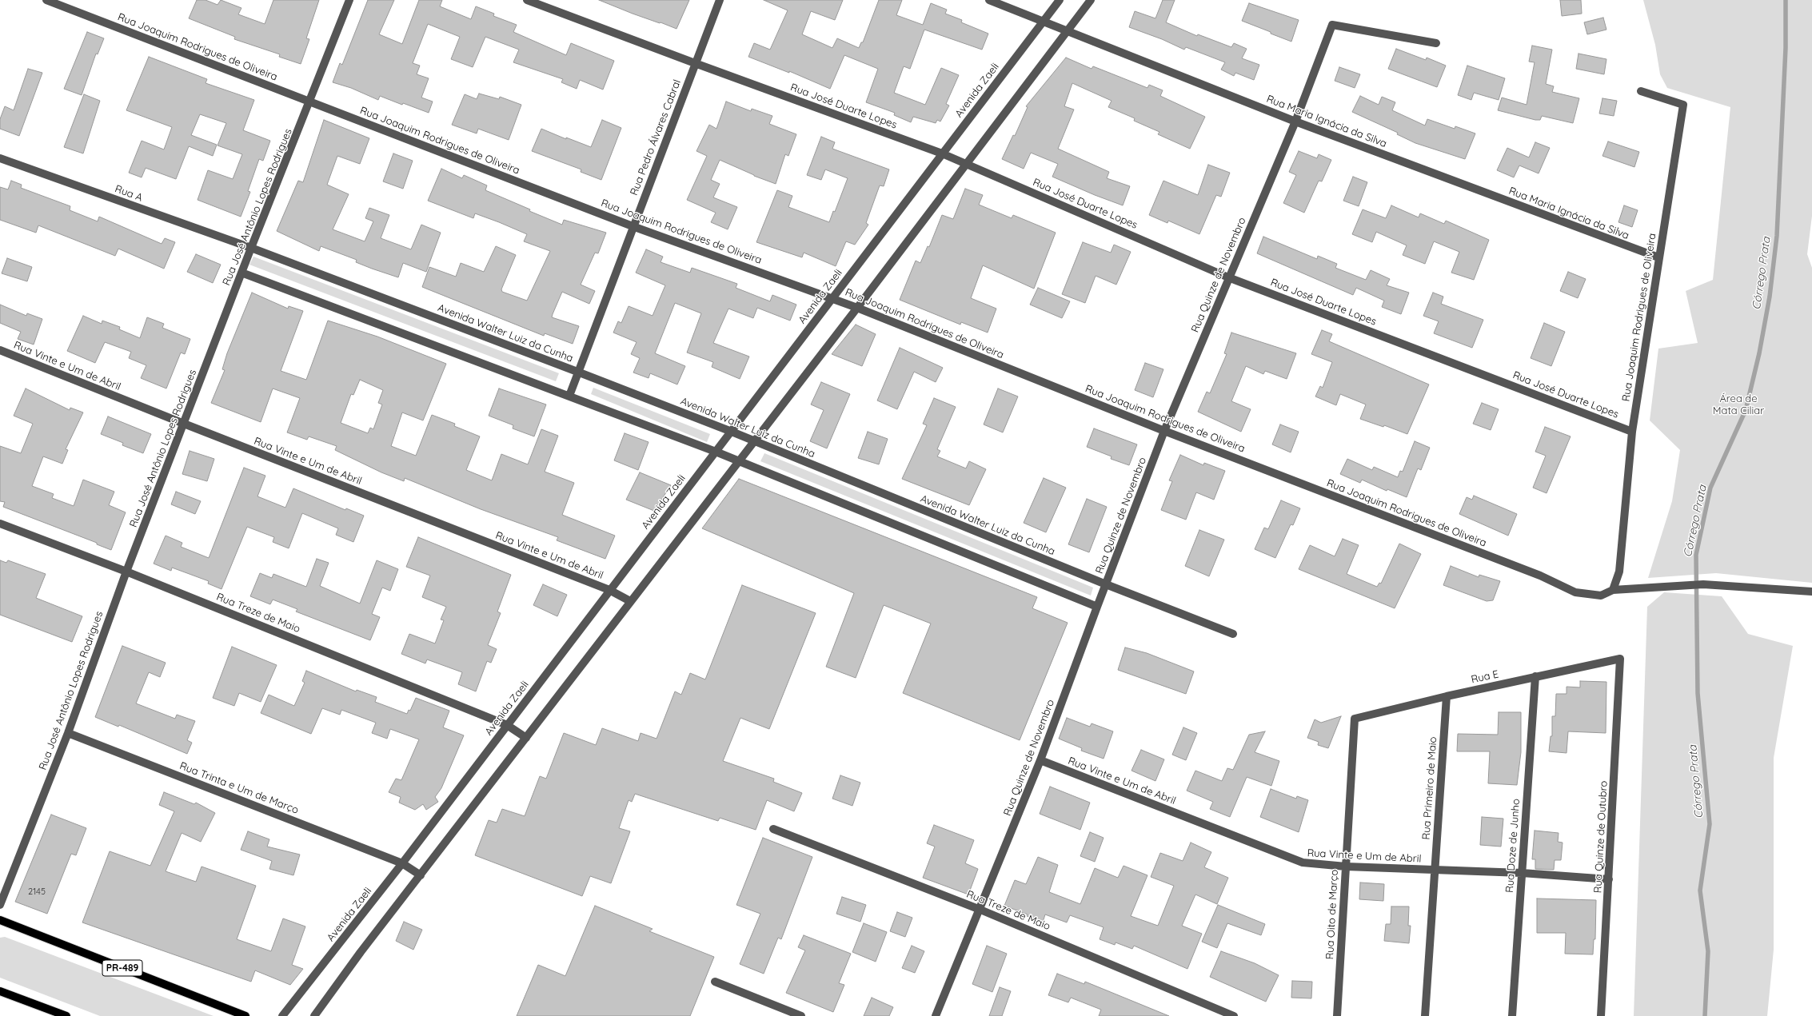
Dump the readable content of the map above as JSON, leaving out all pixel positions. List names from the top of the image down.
{
  "streets": {
    "main road": ["PR-489"],
    "street": [
      "Rua Joaquim Rodrigues de Oliveira",
      "Avenida Zaeli",
      "Rua José Duarte Lopes",
      "Rua Maria Ignácia da Silva",
      "Rua Pedro Álvares Cabral",
      "Rua A",
      "Rua José Antônio Lopes Rodrigues",
      "Rua Quinze de Novembro",
      "Avenida Walter Luiz da Cunha",
      "Rua Vinte e Um de Abril",
      "Rua Treze de Maio",
      "Rua E",
      "Rua Trinta e Um de Março",
      "Rua Primeiro de Maio",
      "Rua Quinze de Outubro",
      "Rua Doze de Junho",
      "Rua Oito de Março"
    ]
  },
  "crossings": [
    ["Rua Joaquim Rodrigues de Oliveira", "Avenida Zaeli"],
    ["Rua Joaquim Rodrigues de Oliveira", "Rua José Duarte Lopes"],
    ["Rua Joaquim Rodrigues de Oliveira", "Rua Maria Ignácia da Silva"],
    ["Rua Joaquim Rodrigues de Oliveira", "Rua Pedro Álvares Cabral"],
    ["Rua Joaquim Rodrigues de Oliveira", "Rua José Antônio Lopes Rodrigues"],
    ["Rua Joaquim Rodrigues de Oliveira", "Rua Quinze de Novembro"],
    ["Avenida Zaeli", "Rua José Duarte Lopes"],
    ["Avenida Zaeli", "Rua Maria Ignácia da Silva"],
    ["Avenida Zaeli", "Avenida Walter Luiz da Cunha"],
    ["Avenida Zaeli", "Rua Vinte e Um de Abril"],
    ["Avenida Zaeli", "Rua Treze de Maio"],
    ["Avenida Zaeli", "Rua Trinta e Um de Março"],
    ["Rua José Duarte Lopes", "Rua Pedro Álvares Cabral"],
    ["Rua José Duarte Lopes", "Rua Quinze de Novembro"],
    ["Rua Maria Ignácia da Silva", "Rua Quinze de Novembro"],
    ["Rua Pedro Álvares Cabral", "Avenida Walter Luiz da Cunha"],
    ["Rua A", "Rua José Antônio Lopes Rodrigues"],
    ["Rua A", "Avenida Walter Luiz da Cunha"],
    ["Rua José Antônio Lopes Rodrigues", "Avenida Walter Luiz da Cunha"],
    ["Rua José Antônio Lopes Rodrigues", "Rua Vinte e Um de Abril"],
    ["Rua José Antônio Lopes Rodrigues", "Rua Treze de Maio"],
    ["Rua José Antônio Lopes Rodrigues", "Rua Trinta e Um de Março"],
    ["Rua Quinze de Novembro", "Avenida Walter Luiz da Cunha"],
    ["Rua Quinze de Novembro", "Rua Vinte e Um de Abril"],
    ["Rua Quinze de Novembro", "Rua Treze de Maio"],
    ["Rua Vinte e Um de Abril", "Rua Primeiro de Maio"],
    ["Rua Vinte e Um de Abril", "Rua Quinze de Outubro"],
    ["Rua Vinte e Um de Abril", "Rua Doze de Junho"],
    ["Rua Vinte e Um de Abril", "Rua Oito de Março"],
    ["Rua E", "Rua Primeiro de Maio"],
    ["Rua E", "Rua Quinze de Outubro"],
    ["Rua E", "Rua Doze de Junho"],
    ["Rua E", "Rua Oito de Março"]
  ],
  "water": ["Córrego Prata"],
  "parks": ["Área de Mata Ciliar"],
  "house_numbers": ["2145"]
}
